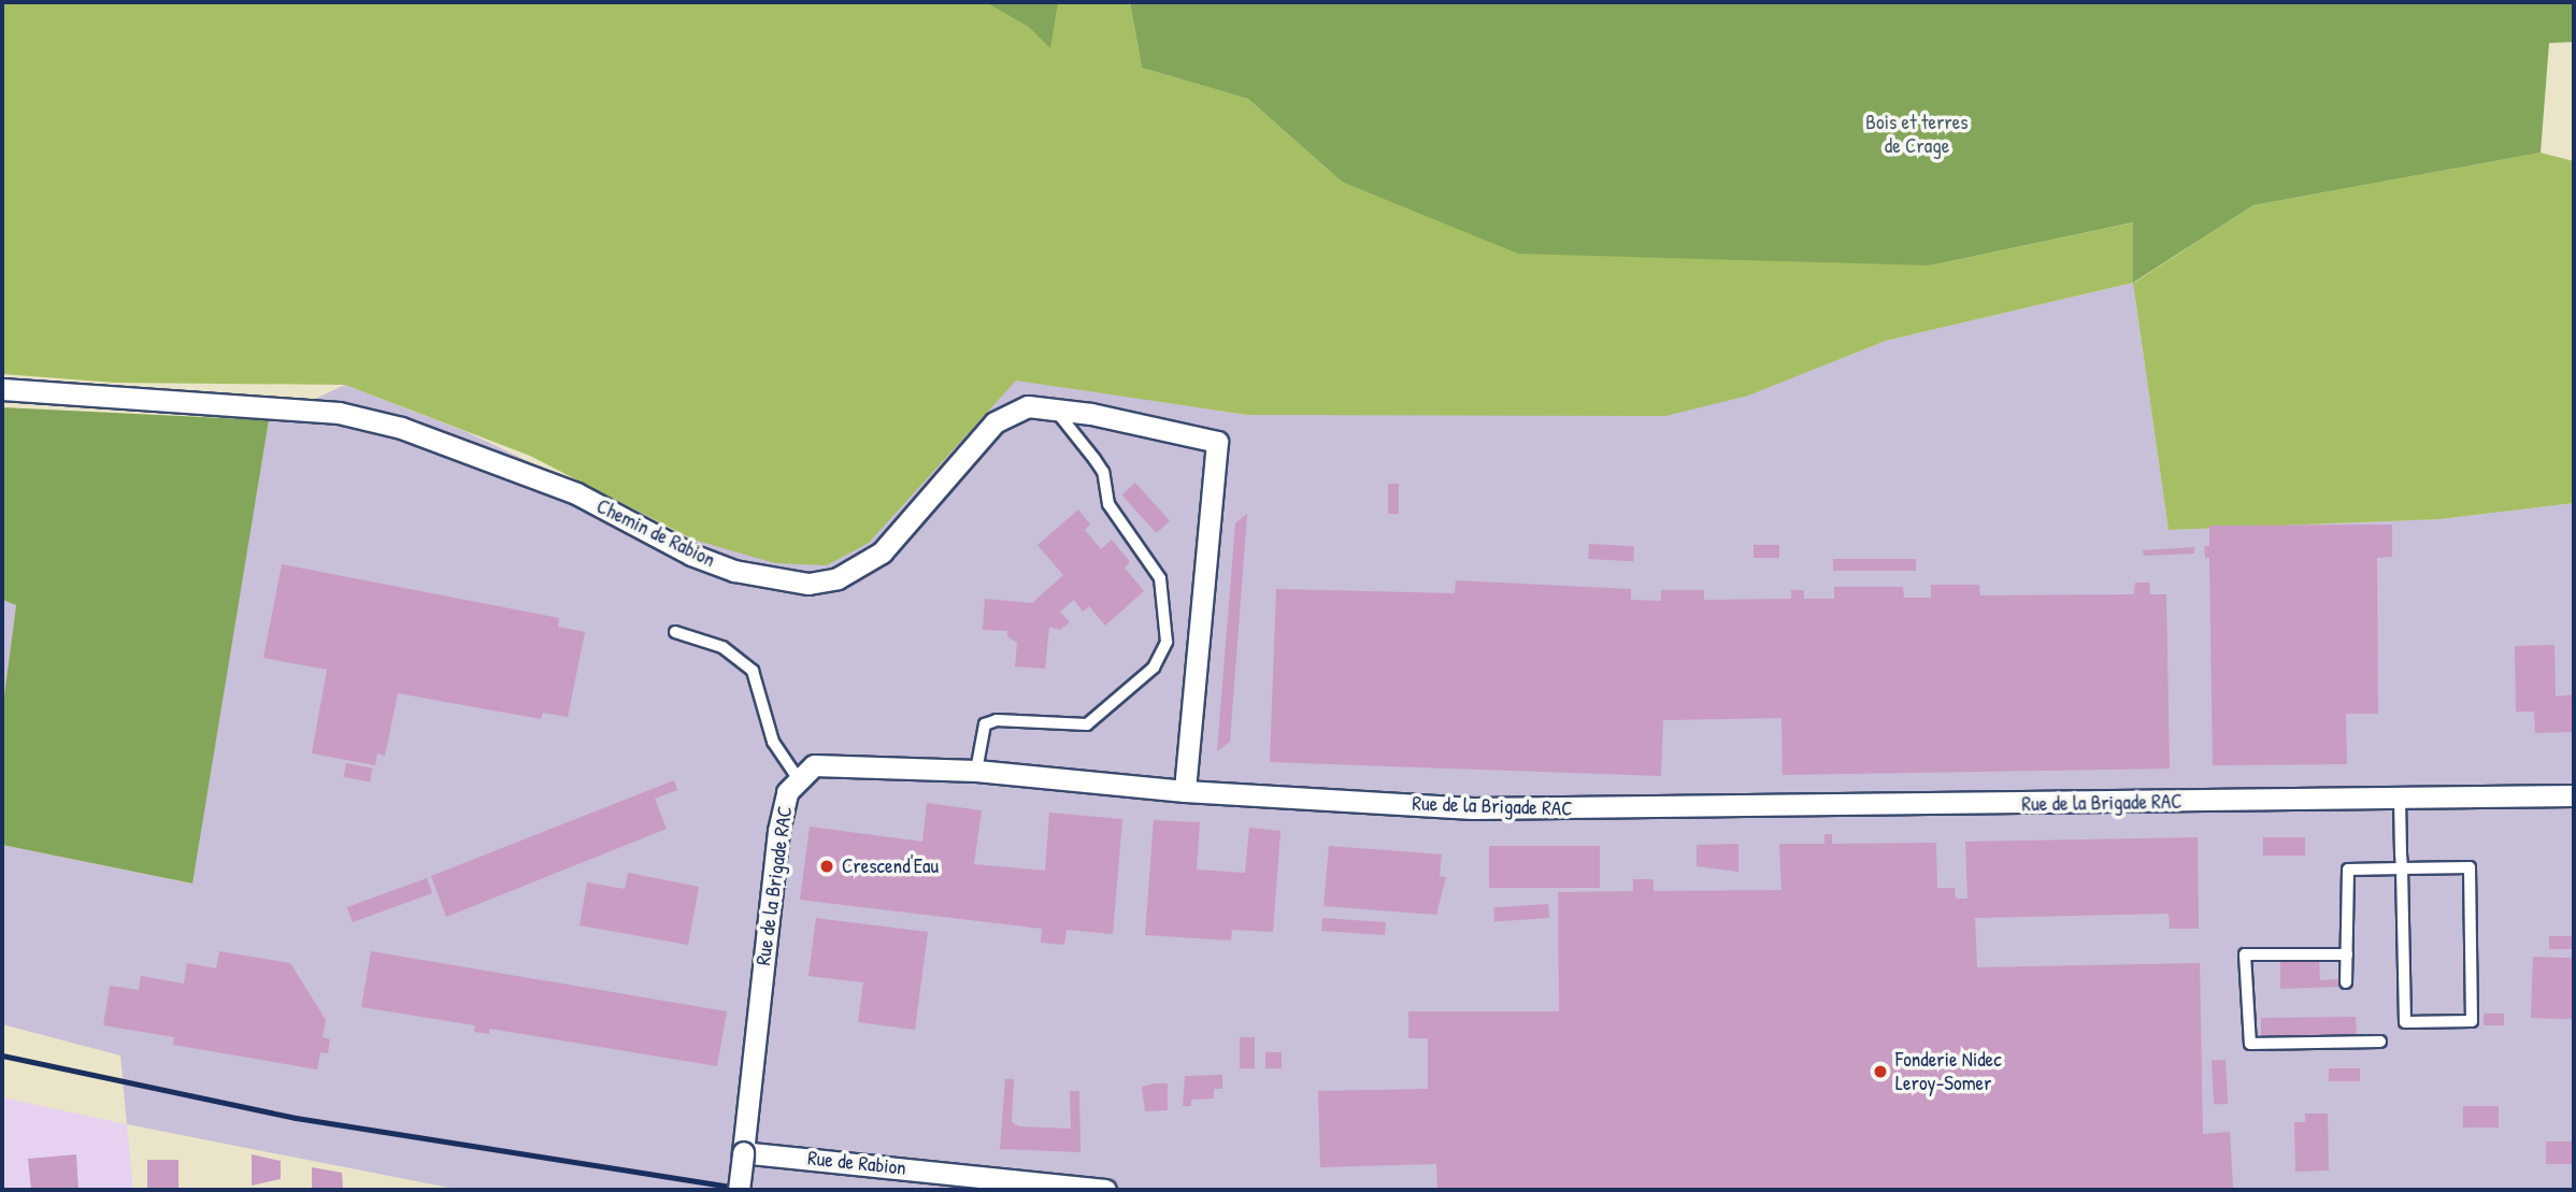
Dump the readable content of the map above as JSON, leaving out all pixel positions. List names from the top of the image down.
{
  "streets": {
    "street": ["Chemin de Rabion", "Rue de la Brigade RAC", "Rue de Rabion"]
  },
  "crossings": [
    ["Chemin de Rabion", "Rue de la Brigade RAC"],
    ["Rue de la Brigade RAC", "Rue de Rabion"]
  ],
  "parks": ["Bois et terres de Crage"],
  "places": ["Crescend'Eau", "Fonderie Nidec Leroy-Somer"]
}
